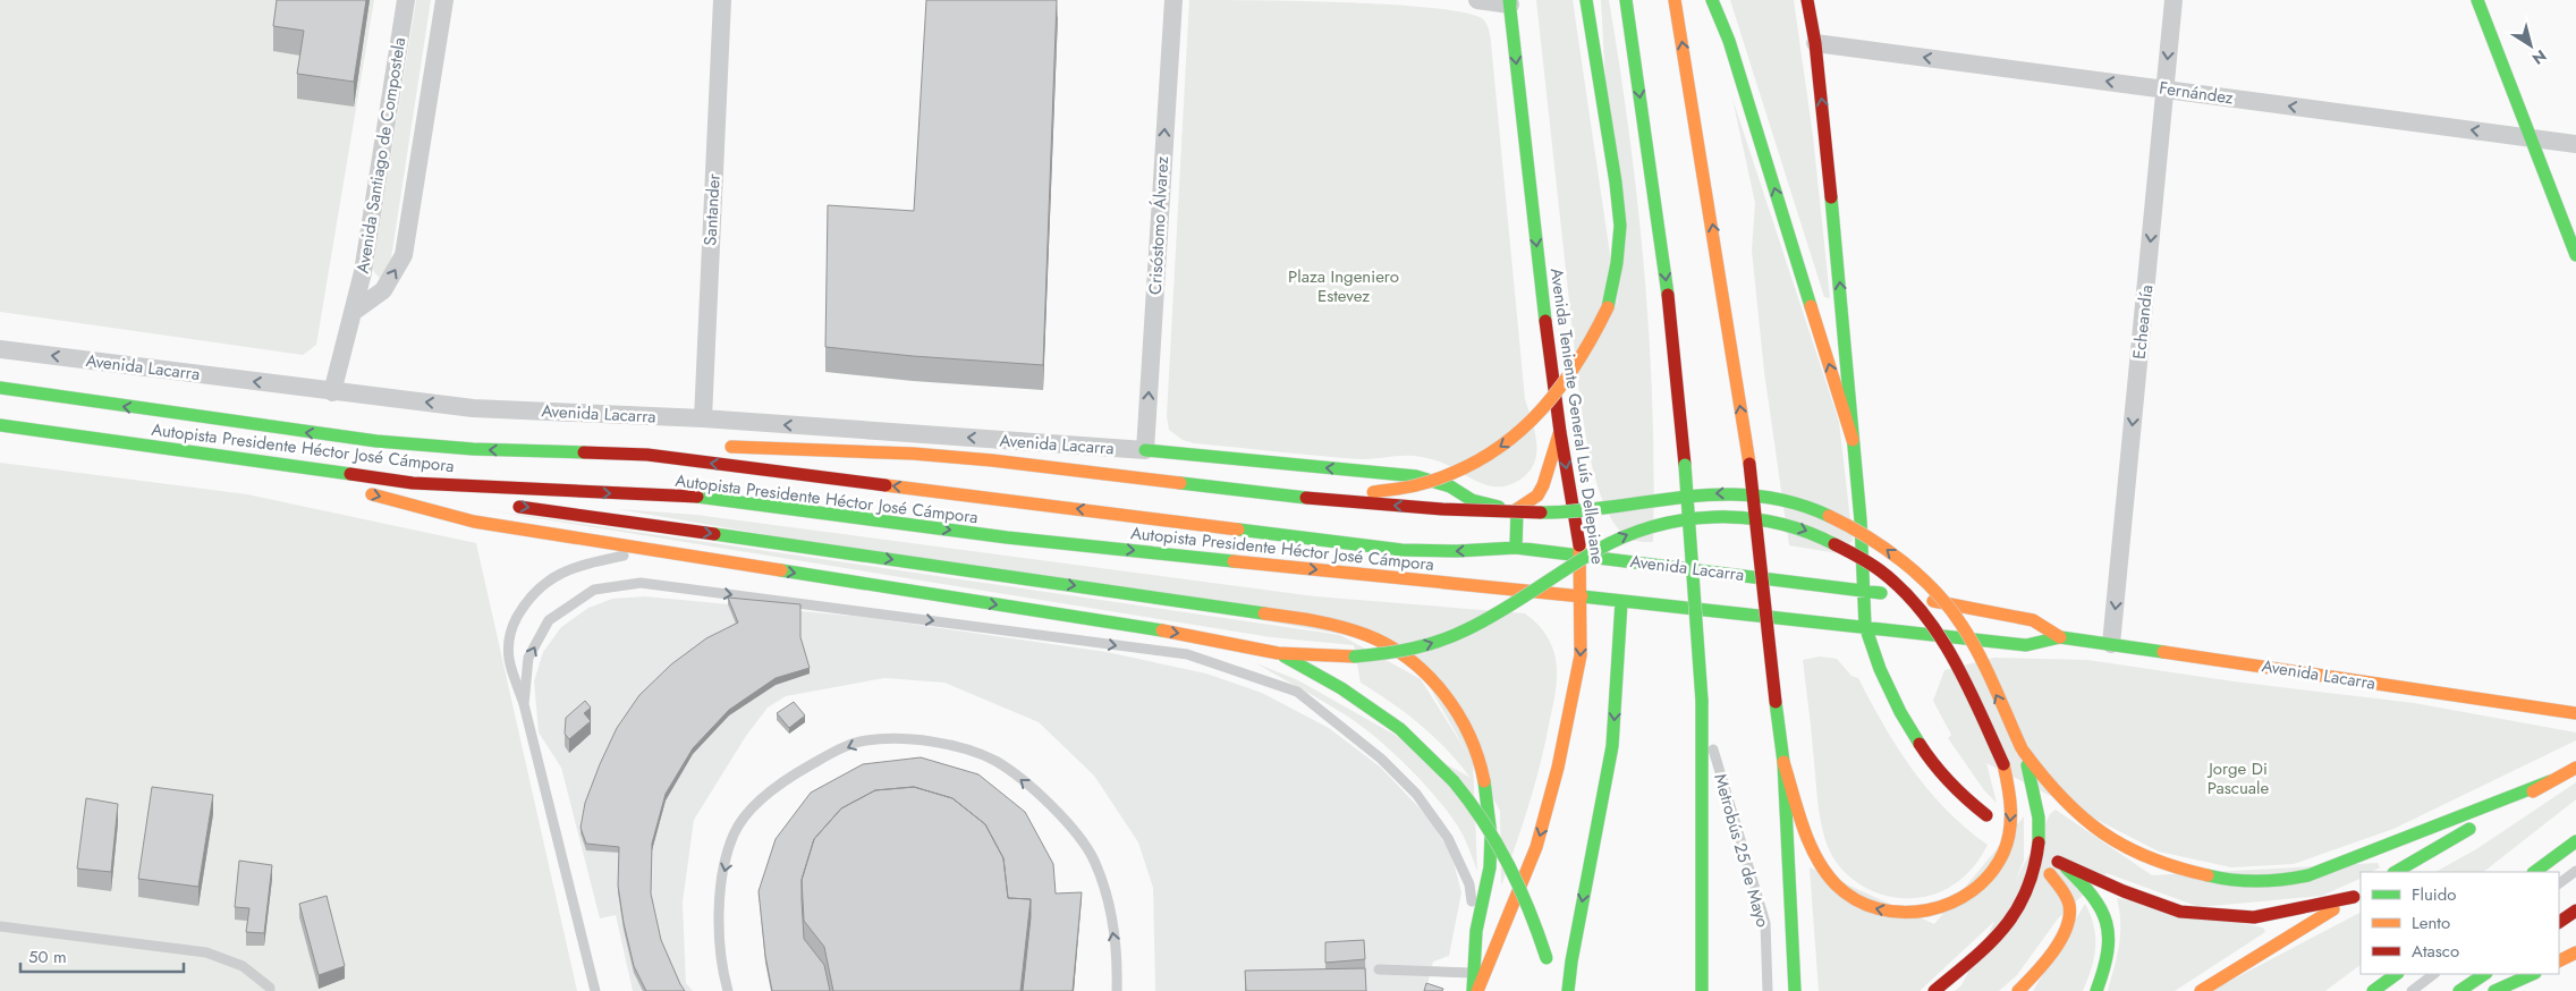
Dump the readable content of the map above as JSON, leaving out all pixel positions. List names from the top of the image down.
{
  "streets": {
    "main road": ["Avenida Lacarra", "Avenida Teniente General Luís Dellepiane", "Autopista Presidente Héctor José Cámpora"],
    "street": [
      "Fernández",
      "Avenida Santiago de Compostela",
      "Santander",
      "Crisóstomo Álvarez",
      "Echeandía"
    ],
    "lane": ["Metrobús 25 de Mayo"]
  },
  "crossings": [
    ["Fernández", "Echeandía"],
    ["Avenida Santiago de Compostela", "Avenida Lacarra"],
    ["Santander", "Avenida Lacarra"],
    ["Crisóstomo Álvarez", "Avenida Lacarra"],
    ["Echeandía", "Avenida Lacarra"],
    ["Avenida Lacarra", "Avenida Teniente General Luís Dellepiane"],
    ["Avenida Lacarra", "Autopista Presidente Héctor José Cámpora"],
    ["Avenida Teniente General Luís Dellepiane", "Autopista Presidente Héctor José Cámpora"]
  ],
  "one_way": [
    "Fernández",
    "Crisóstomo Álvarez",
    "Echeandía",
    "Avenida Lacarra"
  ],
  "parks": ["Plaza Ingeniero Estevez", "Jorge Di Pascuale"],
  "legend": ["Fluido", "Lento", "Atasco"],
  "scale_bar": "50 m",
  "north": "bottom right"
}
